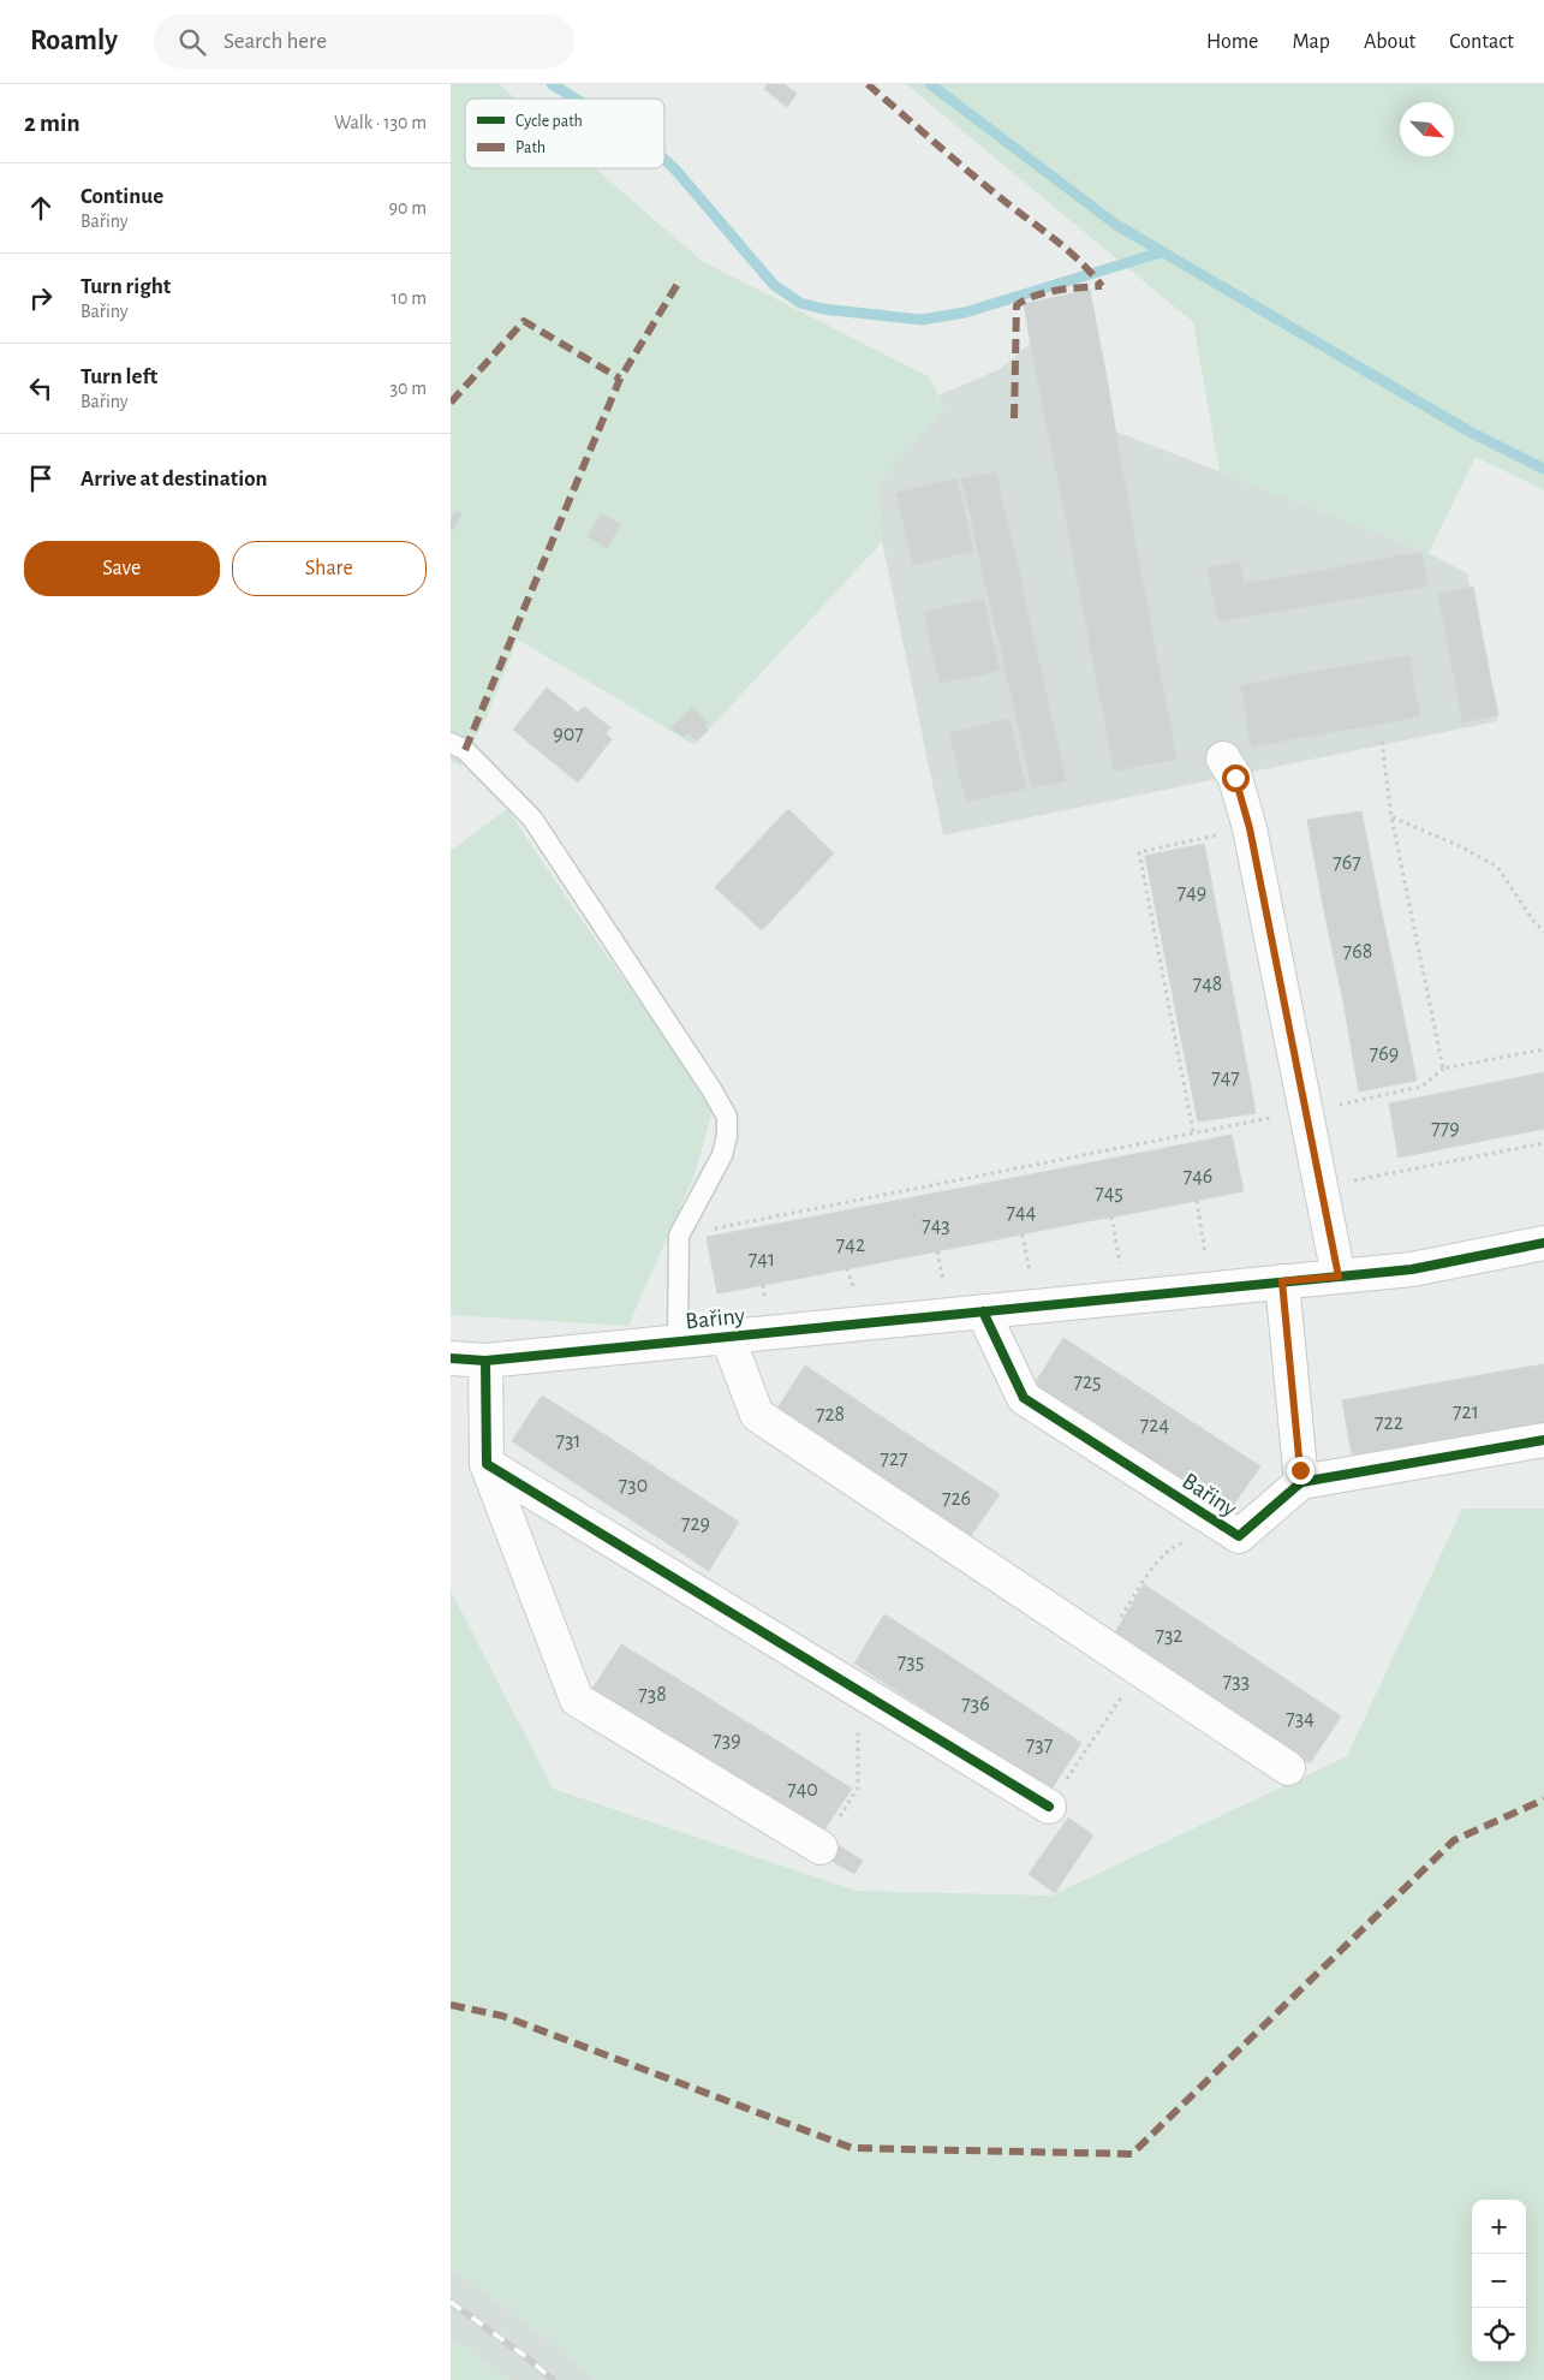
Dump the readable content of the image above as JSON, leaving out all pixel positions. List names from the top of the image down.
{
  "streets": {
    "street": ["Bařiny"]
  },
  "house_numbers": [
    "907",
    "767",
    "749",
    "768",
    "748",
    "769",
    "747",
    "779",
    "746",
    "745",
    "744",
    "743",
    "742",
    "741",
    "725",
    "721",
    "728",
    "722",
    "724",
    "731",
    "727",
    "730",
    "726",
    "729",
    "732",
    "735",
    "733",
    "738",
    "736",
    "734",
    "739",
    "737",
    "740"
  ],
  "legend": ["Cycle path", "Path"],
  "north": "bottom right",
  "page": {
    "header": "Roamly",
    "search": "Search here",
    "nav": [
      "Home",
      "Map",
      "About",
      "Contact"
    ],
    "heading": ["2 min", "Walk · 130 m"],
    "list": [
      ["Continue", "Bařiny", "90 m"],
      ["Turn right", "Bařiny", "10 m"],
      ["Turn left", "Bařiny", "30 m"],
      "Arrive at destination"
    ],
    "buttons": ["Save", "Share"],
    "map_buttons": ["+", "−"]
  }
}
